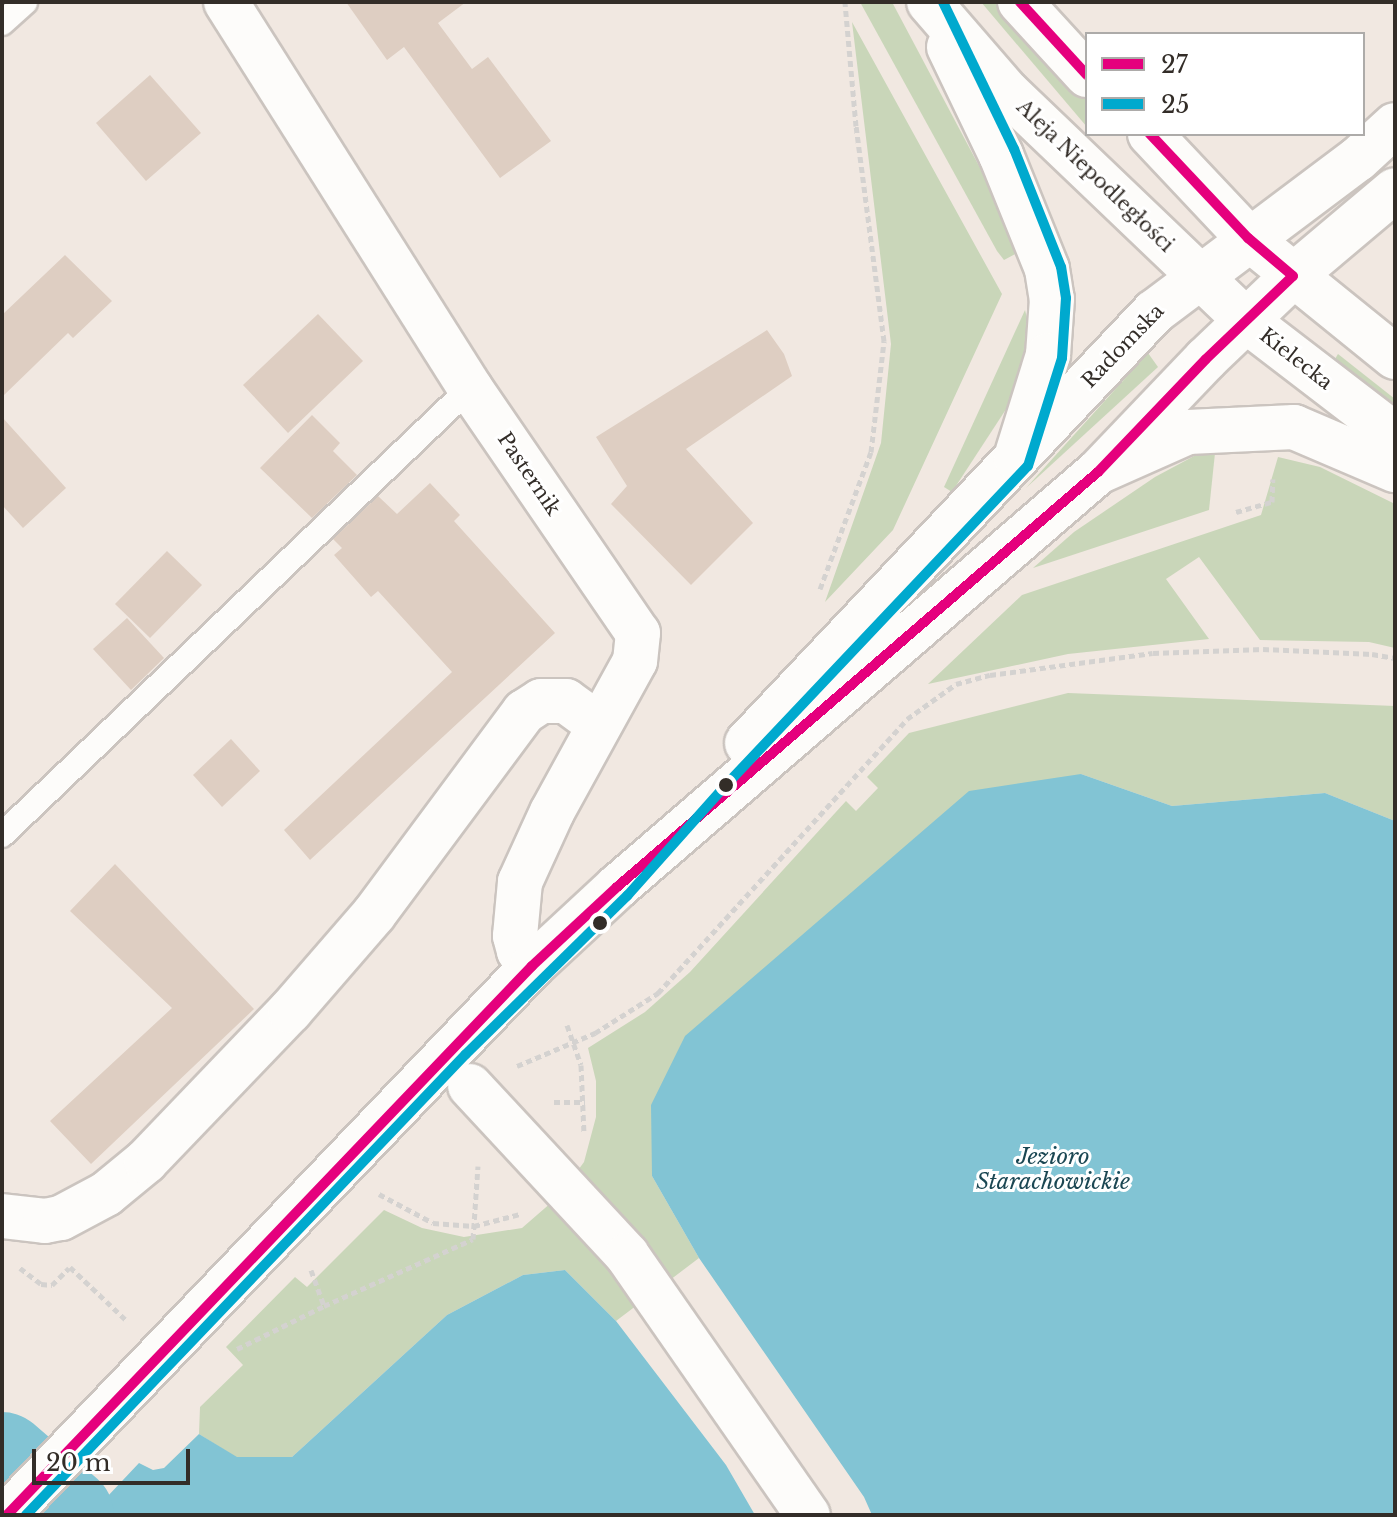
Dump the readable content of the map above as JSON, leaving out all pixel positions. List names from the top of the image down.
{
  "streets": {
    "street": [
      "Aleja Niepodległości",
      "Radomska",
      "Kielecka",
      "Pasternik"
    ]
  },
  "crossings": [
    ["Aleja Niepodległości", "Radomska"],
    ["Aleja Niepodległości", "Kielecka"],
    ["Radomska", "Kielecka"],
    ["Radomska", "Pasternik"]
  ],
  "water": ["Jezioro Starachowickie"],
  "lines": ["transit line 27", "transit line 25"],
  "legend": ["27", "25"],
  "scale_bar": "20 m"
}
